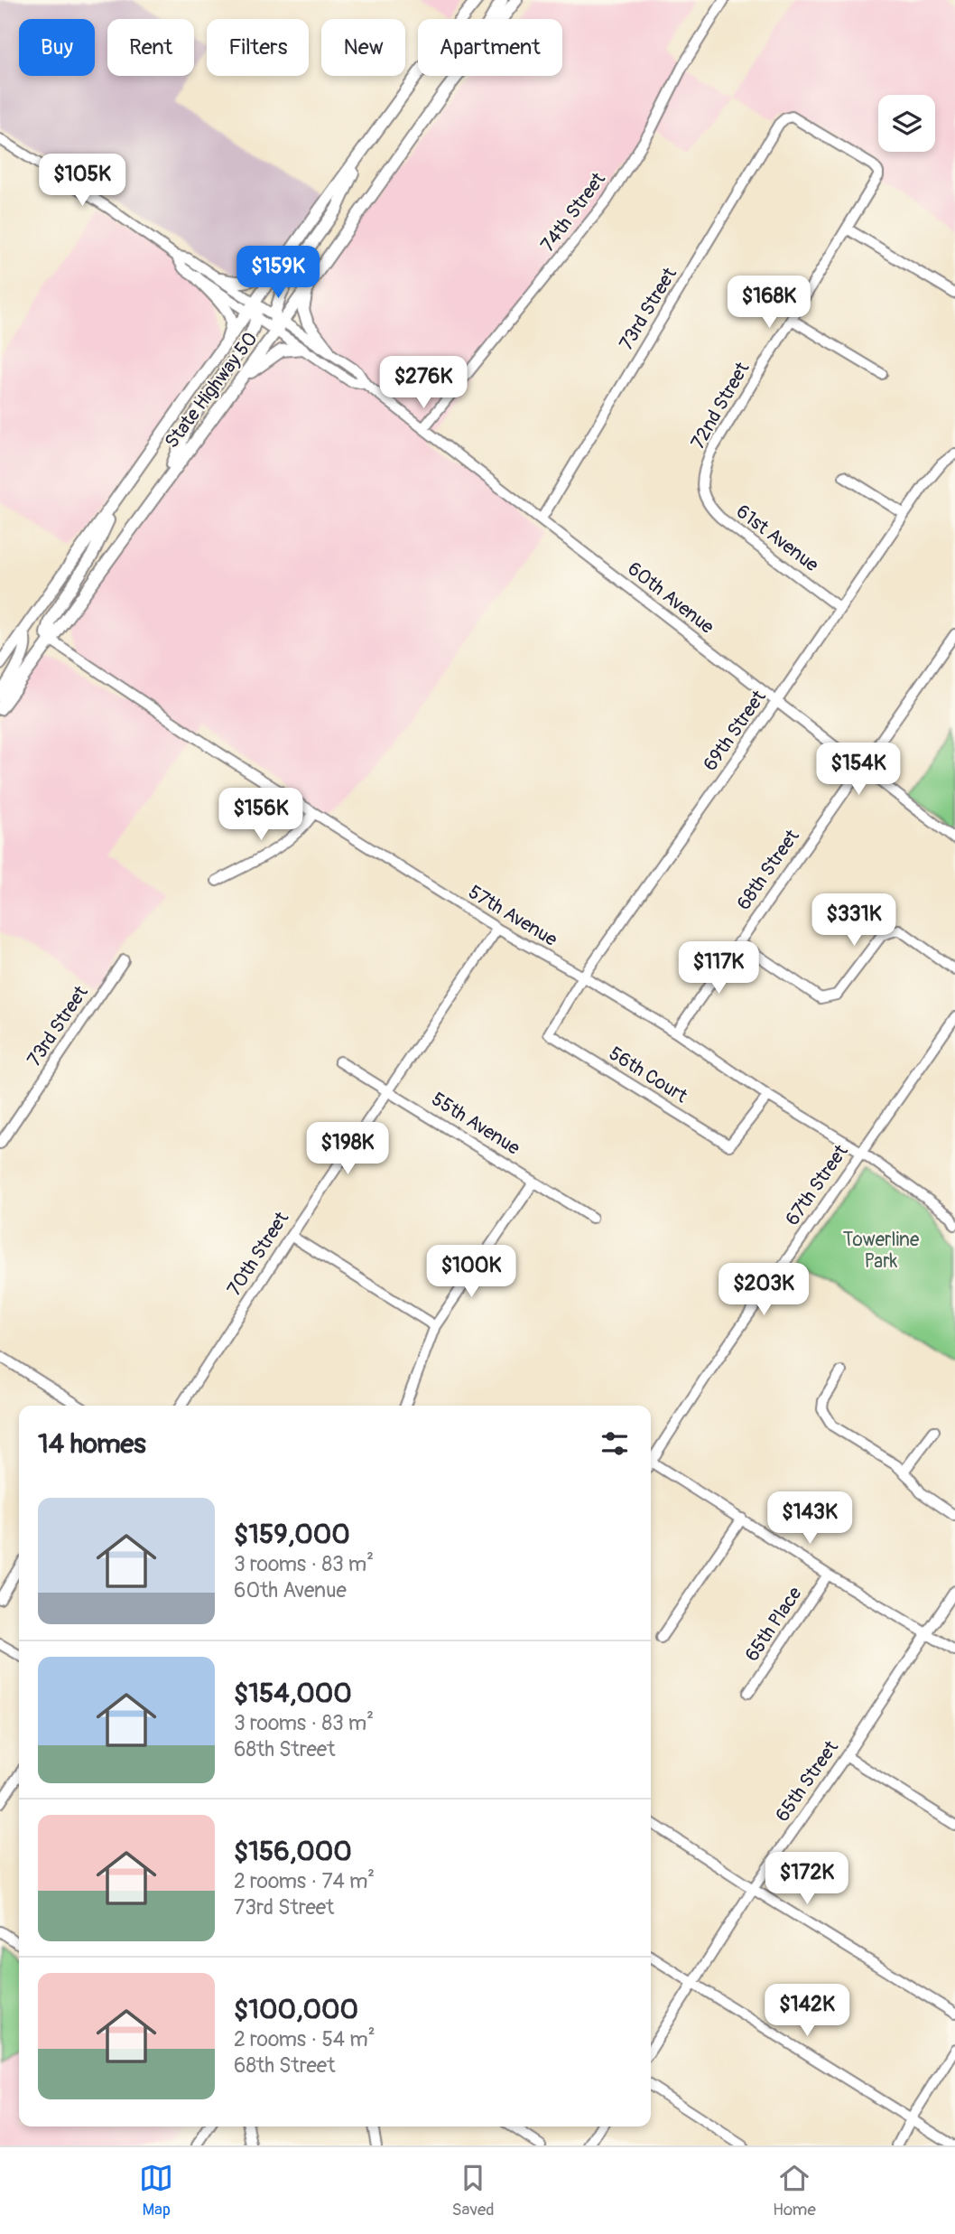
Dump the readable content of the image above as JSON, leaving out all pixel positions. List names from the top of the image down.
{
  "streets": {
    "main road": ["State Highway 50"],
    "street": [
      "74th Street",
      "73rd Street",
      "72nd Street",
      "61st Avenue",
      "60th Avenue",
      "69th Street",
      "68th Street",
      "57th Avenue",
      "56th Court",
      "55th Avenue",
      "67th Street",
      "70th Street",
      "65th Place",
      "65th Street"
    ]
  },
  "crossings": [
    ["74th Street", "60th Avenue"],
    ["73rd Street", "72nd Street"],
    ["73rd Street", "60th Avenue"],
    ["State Highway 50", "60th Avenue"],
    ["State Highway 50", "57th Avenue"],
    ["72nd Street", "61st Avenue"],
    ["61st Avenue", "69th Street"],
    ["60th Avenue", "69th Street"],
    ["60th Avenue", "68th Street"],
    ["69th Street", "57th Avenue"],
    ["69th Street", "56th Court"],
    ["68th Street", "57th Avenue"],
    ["57th Avenue", "56th Court"],
    ["57th Avenue", "67th Street"],
    ["57th Avenue", "70th Street"],
    ["55th Avenue", "70th Street"]
  ],
  "parks": ["Towerline Park"],
  "page": {
    "chip": [
      "Buy",
      "Rent",
      "Filters",
      "New",
      "Apartment"
    ],
    "price": [
      "$105K",
      "$159K",
      "$168K",
      "$276K",
      "$154K",
      "$156K",
      "$331K",
      "$117K",
      "$198K",
      "$100K",
      "$203K",
      "$143K",
      "$172K",
      "$142K"
    ],
    "heading": "14 homes",
    "list": [
      {
        "name": "$159,000",
        "note": "3 rooms · 83 m² · 60th Avenue"
      },
      {
        "name": "$154,000",
        "note": "3 rooms · 83 m² · 68th Street"
      },
      {
        "name": "$156,000",
        "note": "2 rooms · 74 m² · 73rd Street"
      },
      {
        "name": "$100,000",
        "note": "2 rooms · 54 m² · 68th Street"
      }
    ],
    "tabs": ["Map", "Saved", "Home"]
  }
}
